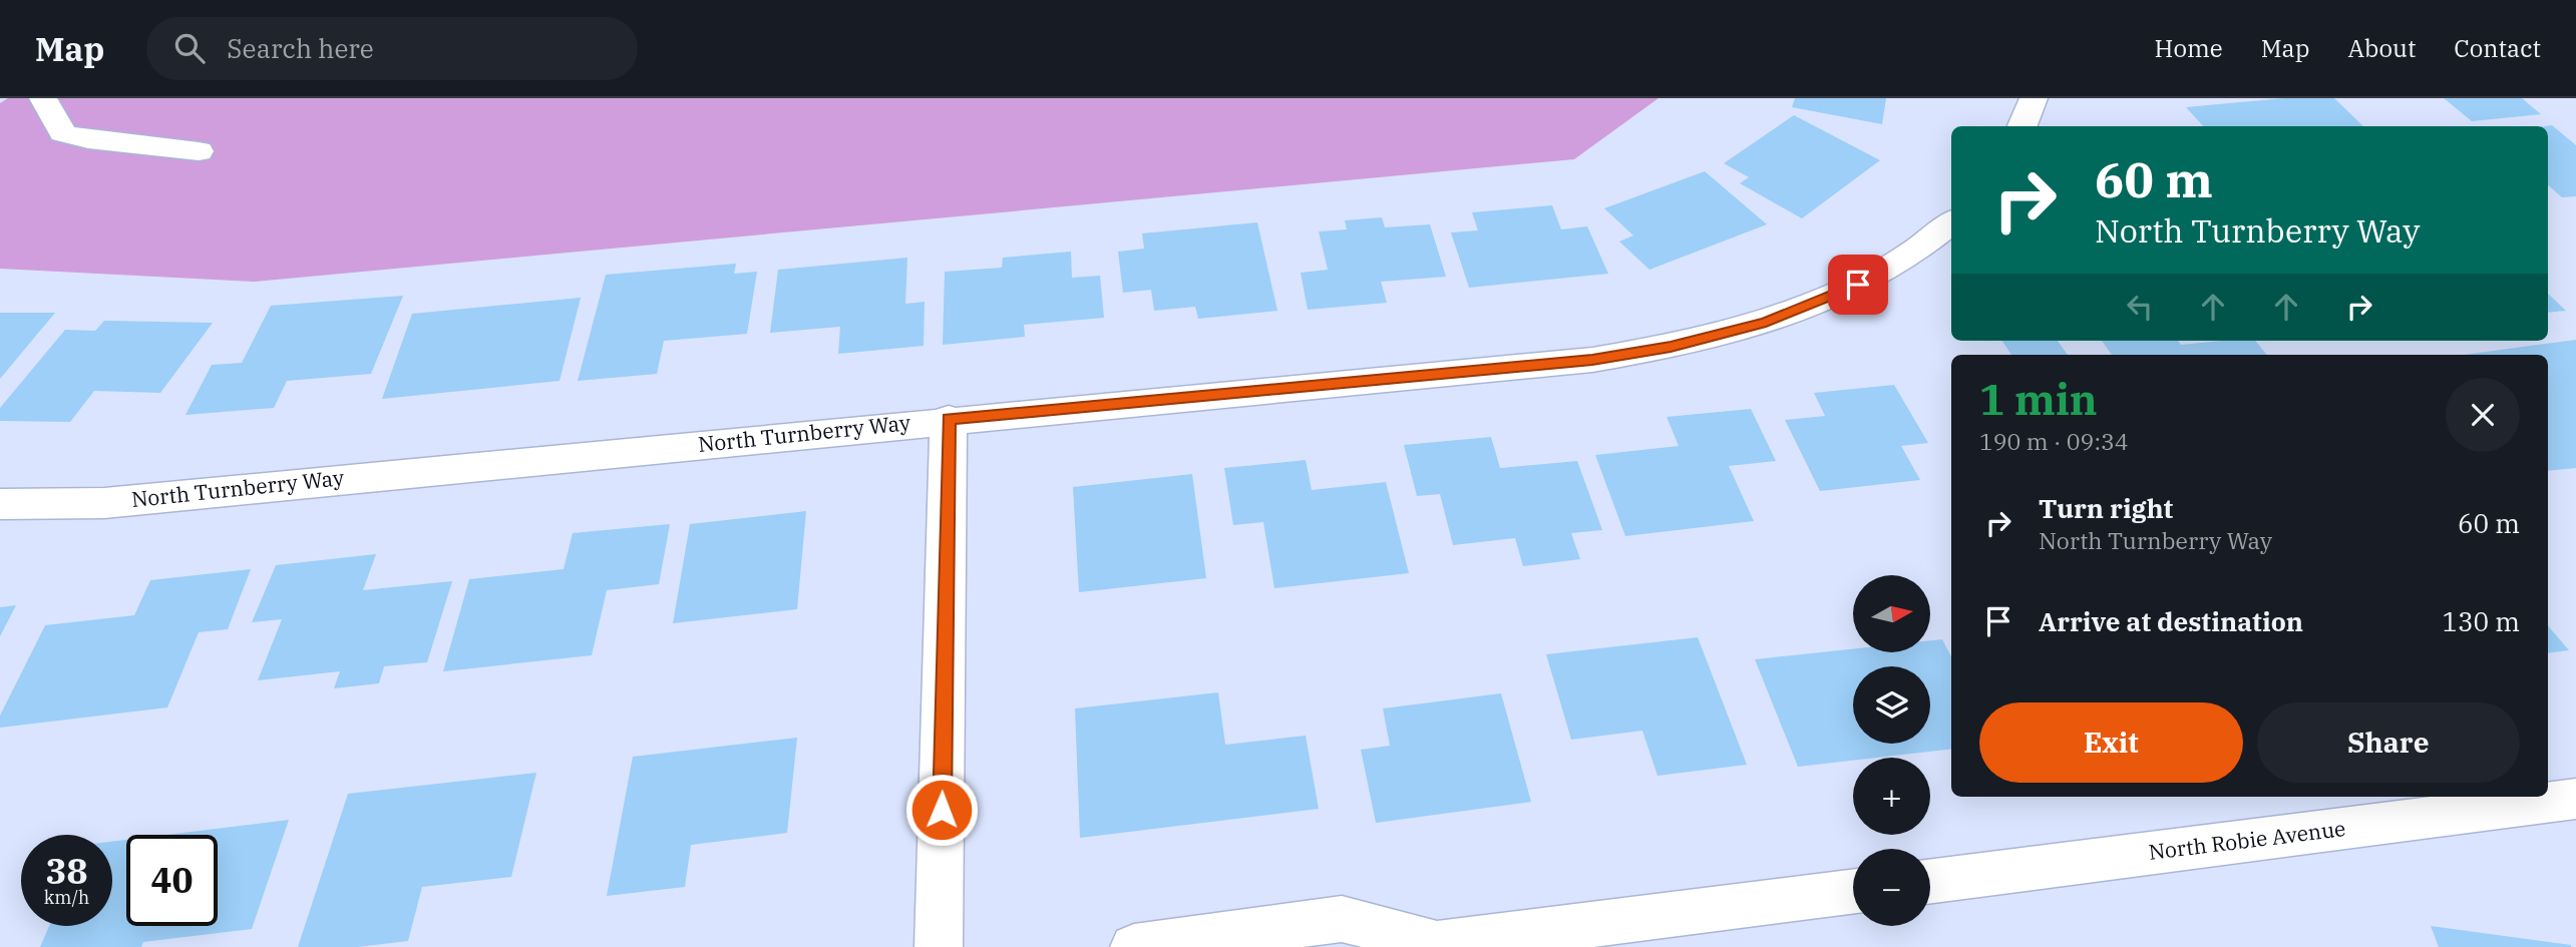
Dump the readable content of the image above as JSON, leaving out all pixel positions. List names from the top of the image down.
{
  "streets": {
    "street": ["North Turnberry Way", "North Robie Avenue"]
  },
  "north": "right",
  "page": {
    "header": "Map",
    "search": "Search here",
    "nav": [
      "Home",
      "Map",
      "About",
      "Contact"
    ],
    "turn": ["60 m", "North Turnberry Way"],
    "heading": ["1 min", "190 m · 09:34"],
    "list": [
      {
        "name": "Turn right",
        "note": "North Turnberry Way",
        "value": "60 m"
      },
      {
        "name": "Arrive at destination",
        "value": "130 m"
      }
    ],
    "map_buttons": ["+", "−"],
    "buttons": ["Exit", "Share"],
    "speed": "38 km/h",
    "limit": "40"
  }
}
